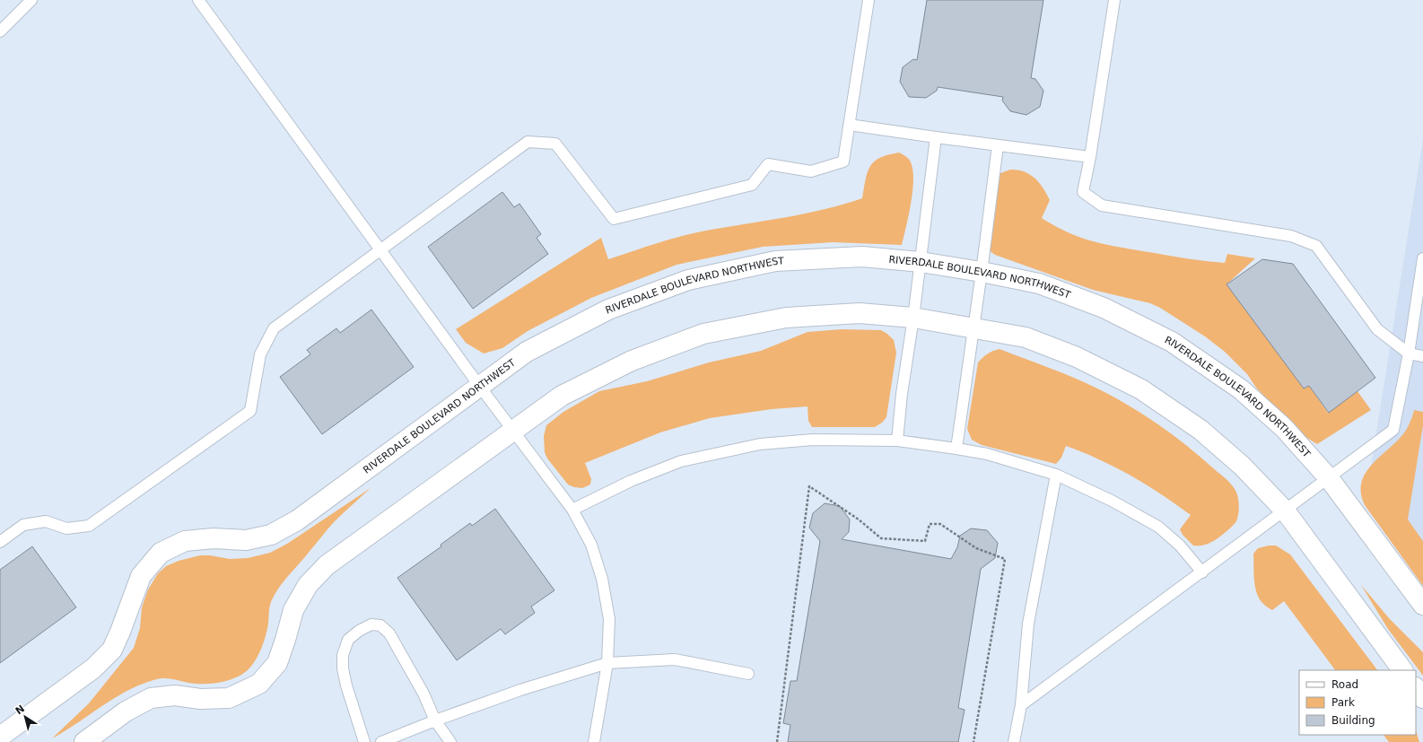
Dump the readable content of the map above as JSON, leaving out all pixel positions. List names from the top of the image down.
{
  "streets": {
    "street": ["RIVERDALE BOULEVARD NORTHWEST"]
  },
  "legend": ["Road", "Park", "Building"],
  "north": "top left"
}
